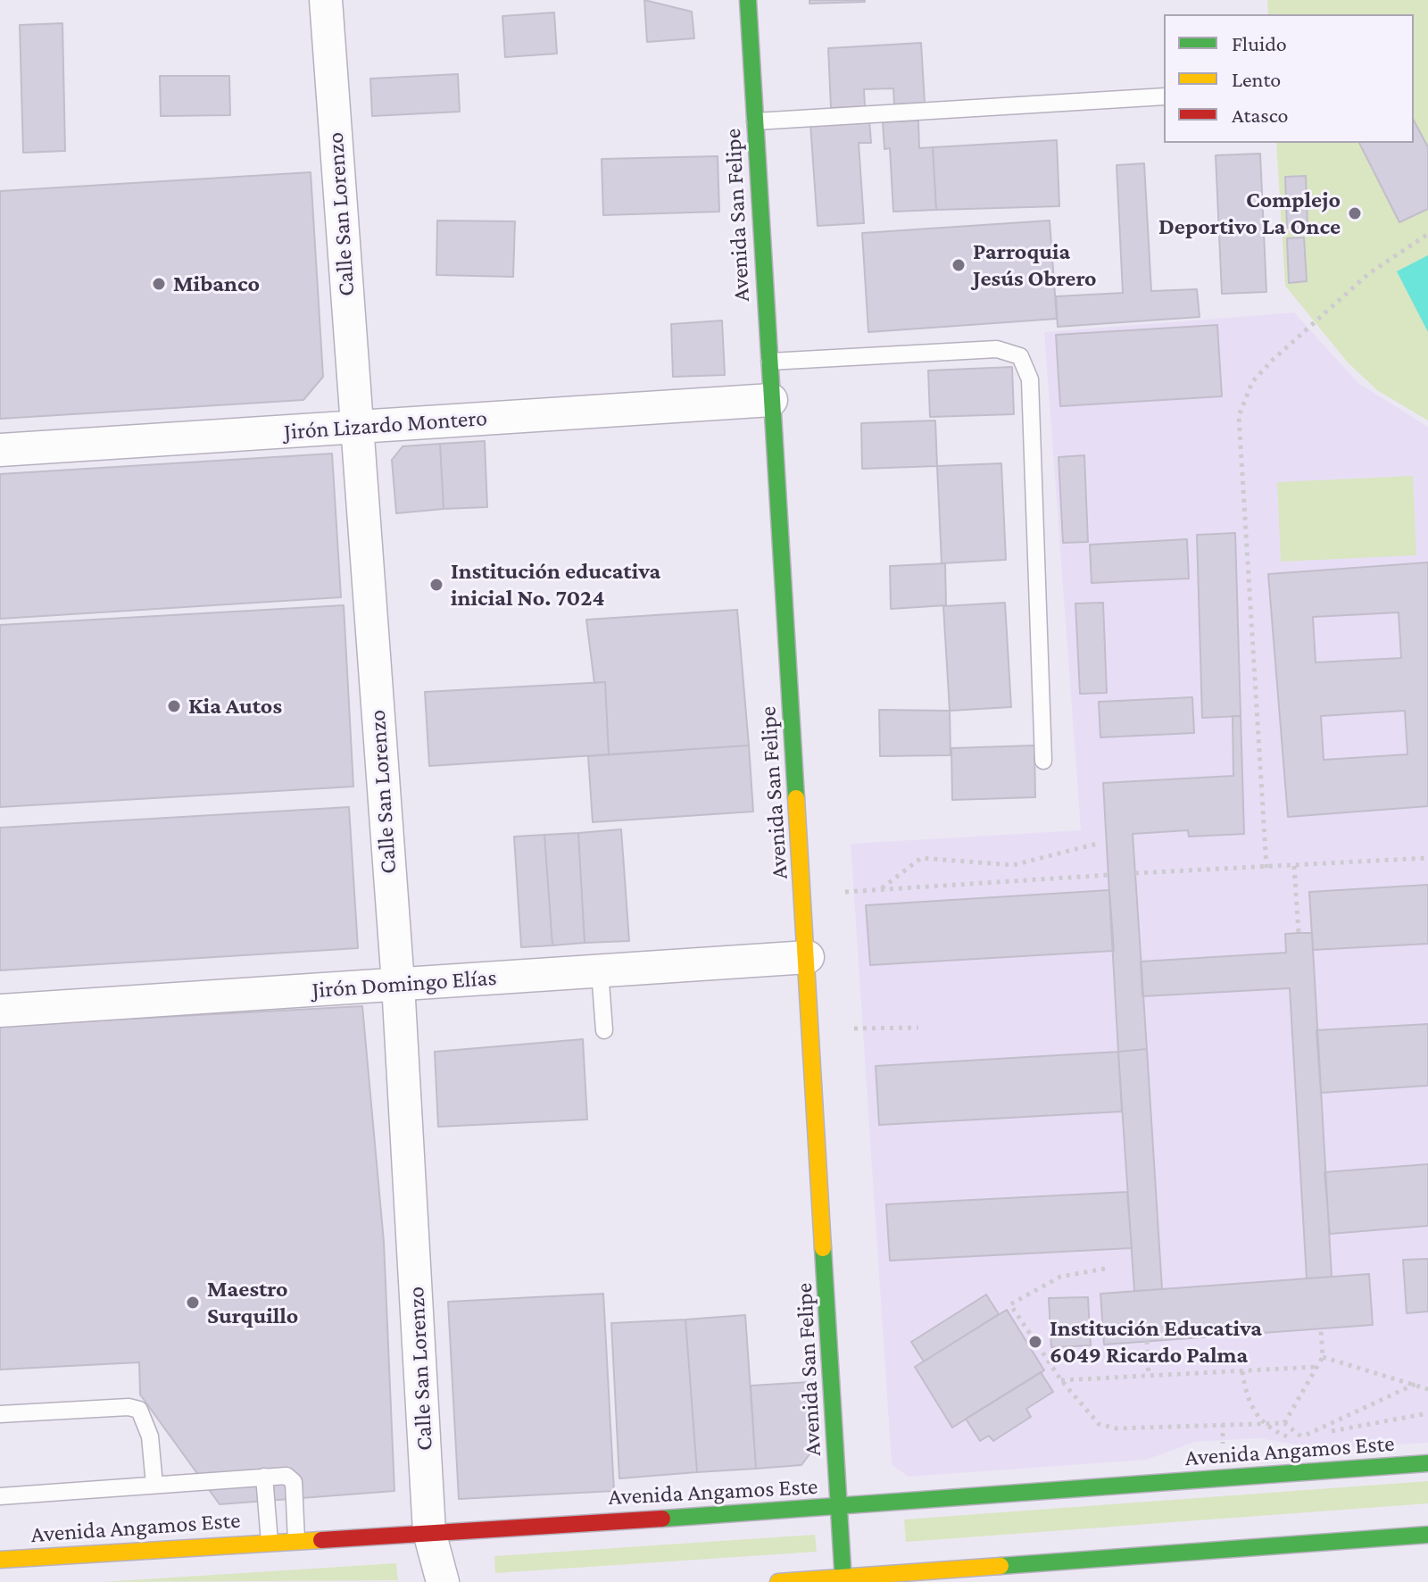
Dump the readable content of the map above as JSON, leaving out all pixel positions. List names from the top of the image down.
{
  "streets": {
    "main road": ["Avenida San Felipe", "Avenida Angamos Este"],
    "street": ["Calle San Lorenzo", "Jirón Lizardo Montero", "Jirón Domingo Elías"]
  },
  "crossings": [
    ["Calle San Lorenzo", "Jirón Lizardo Montero"],
    ["Calle San Lorenzo", "Jirón Domingo Elías"],
    ["Calle San Lorenzo", "Avenida Angamos Este"],
    ["Avenida San Felipe", "Jirón Lizardo Montero"],
    ["Avenida San Felipe", "Jirón Domingo Elías"],
    ["Avenida San Felipe", "Avenida Angamos Este"]
  ],
  "places": [
    "Complejo Deportivo La Once",
    "Parroquia Jesús Obrero",
    "Mibanco",
    "Institución educativa inicial No. 7024",
    "Kia Autos",
    "Maestro Surquillo",
    "Institución Educativa 6049 Ricardo Palma"
  ],
  "legend": ["Fluido", "Lento", "Atasco"]
}
